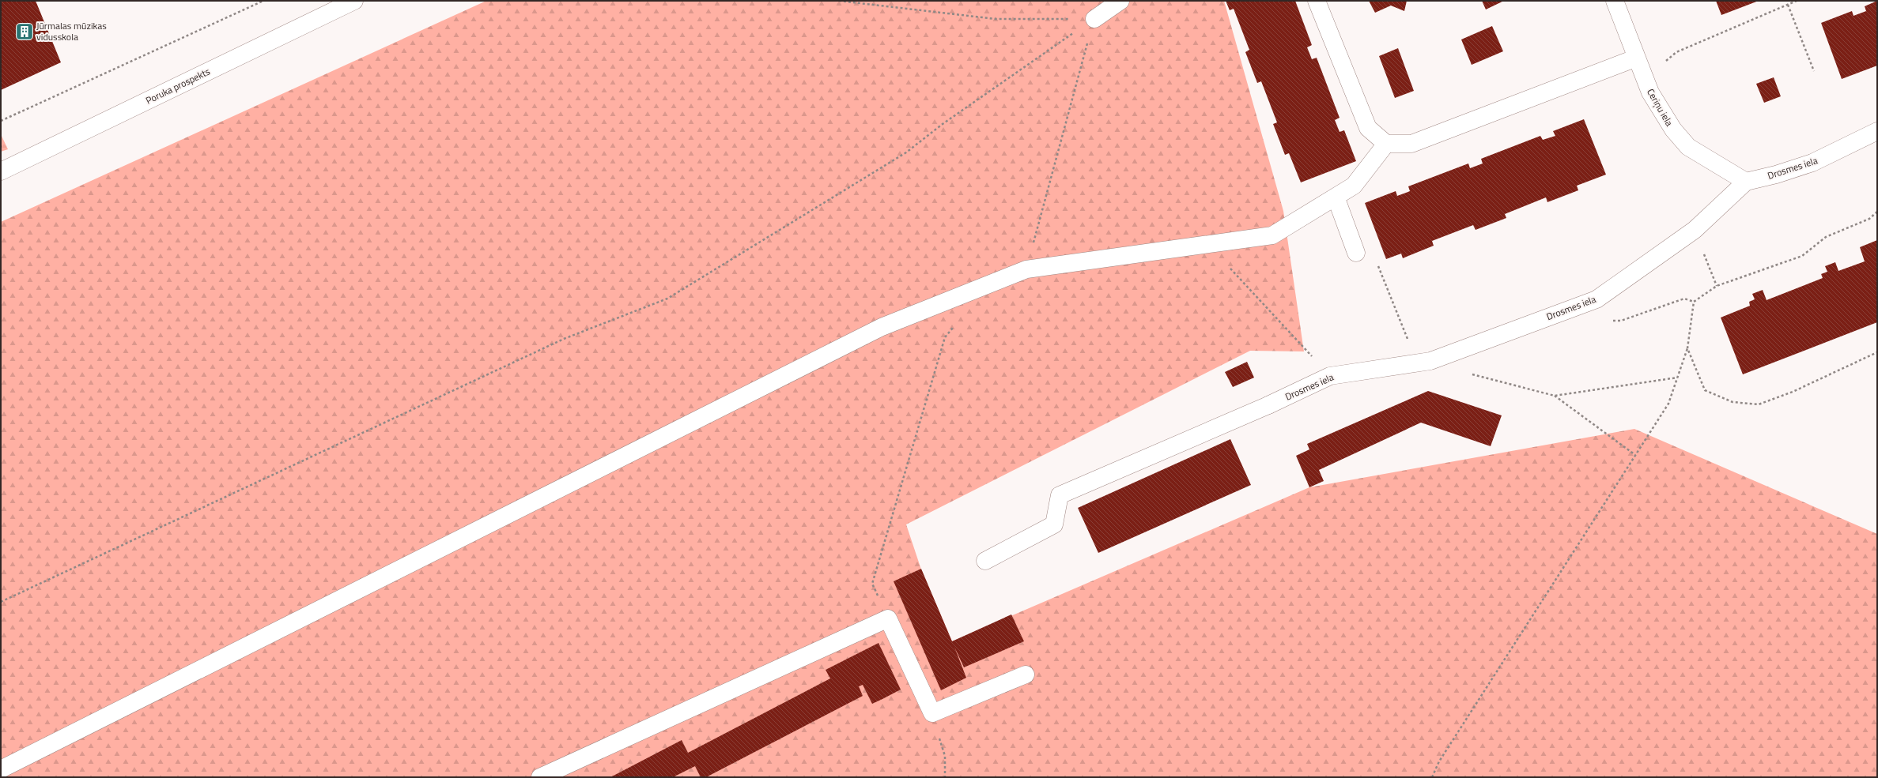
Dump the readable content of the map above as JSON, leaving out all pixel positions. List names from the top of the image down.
{
  "streets": {
    "street": ["Poruka prospekts", "Ceriņu iela", "Drosmes iela"]
  },
  "crossings": [
    ["Ceriņu iela", "Drosmes iela"]
  ],
  "places": {
    "building": ["Jūrmalas mūzikas vidusskola"]
  }
}
